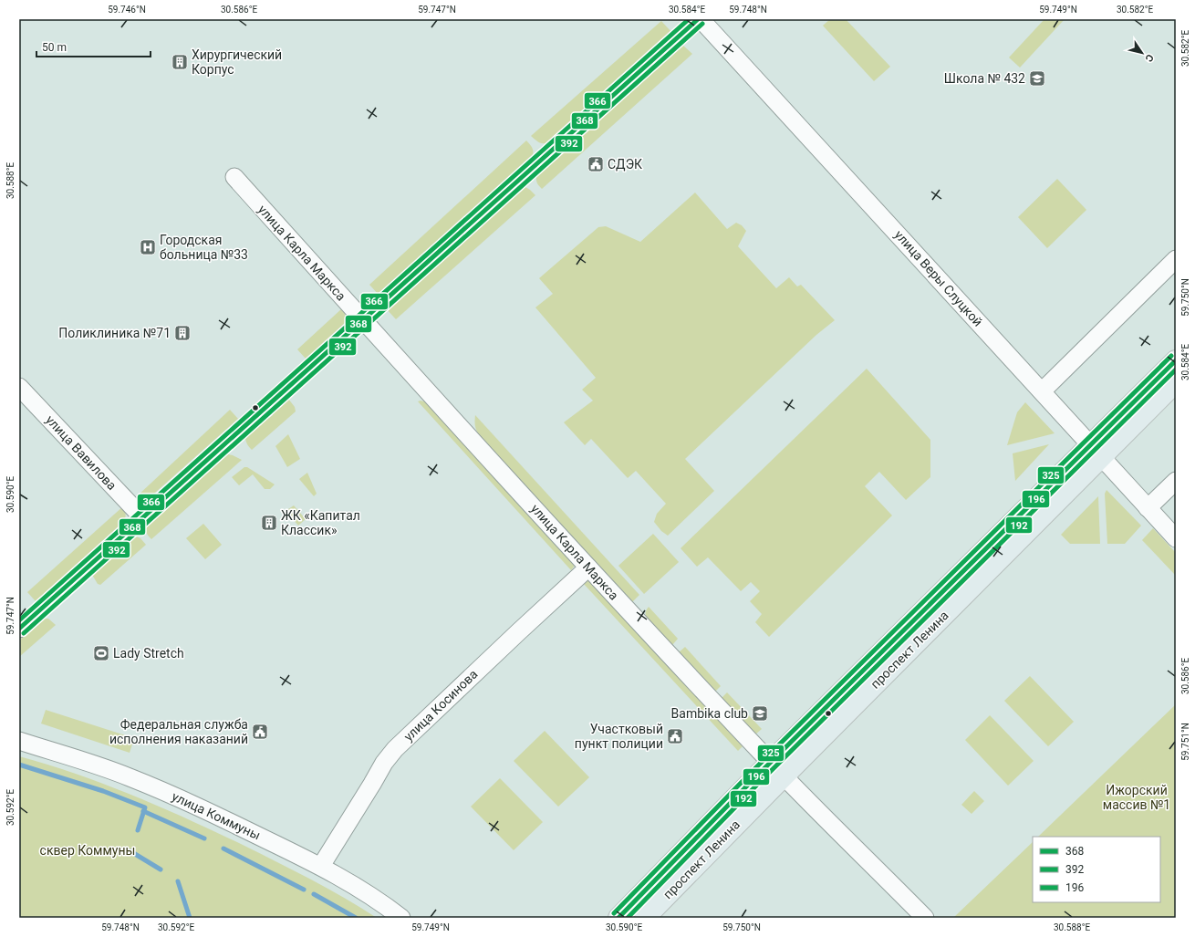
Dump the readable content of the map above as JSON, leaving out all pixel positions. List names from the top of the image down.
{
  "streets": {
    "main road": ["проспект Ленина"],
    "street": [
      "улица Карла Маркса",
      "улица Веры Слуцкой",
      "улица Вавилова",
      "улица Косинова",
      "улица Коммуны"
    ]
  },
  "crossings": [
    ["улица Карла Маркса", "проспект Ленина"],
    ["улица Карла Маркса", "улица Косинова"],
    ["улица Веры Слуцкой", "проспект Ленина"],
    ["улица Косинова", "улица Коммуны"]
  ],
  "parks": ["Ижорский массив №1", "сквер Коммуны"],
  "places": {
    "building": ["Хирургический Корпус", "Поликлиника №71", "ЖК «Капитал Классик»"],
    "school or university": ["Школа № 432", "Bambika club"],
    "public building": ["СДЭК", "Федеральная служба исполнения наказаний", "Участковый пункт полиции"],
    "hospital": ["Городская больница №33"],
    "sports": ["Lady Stretch"]
  },
  "lines": [
    "transit line 368",
    "transit line 366",
    "transit line 392",
    "transit line 325",
    "transit line 196",
    "transit line 192"
  ],
  "legend": ["368", "392", "196"],
  "scale_bar": "50 m",
  "north": "bottom right",
  "coordinates": [
    "59.746°N",
    "30.586°E",
    "59.747°N",
    "30.584°E",
    "59.748°N",
    "59.749°N",
    "30.582°E",
    "30.588°E",
    "59.750°N",
    "30.590°E",
    "59.751°N",
    "30.592°E"
  ]
}
